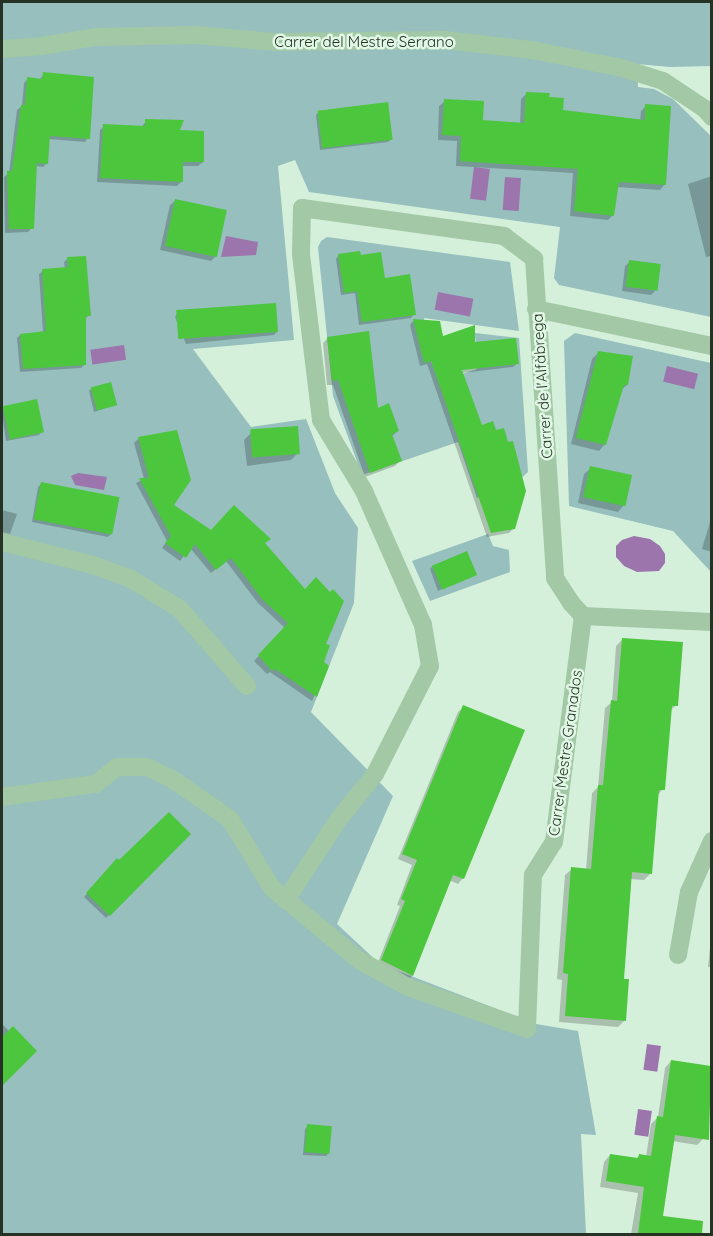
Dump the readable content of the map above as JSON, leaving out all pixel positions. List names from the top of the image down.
{
  "streets": {
    "street": ["Carrer del Mestre Serrano", "Carrer de l'Alfàbrega", "Carrer Mestre Granados"]
  },
  "crossings": [
    ["Carrer de l'Alfàbrega", "Carrer Mestre Granados"]
  ]
}
